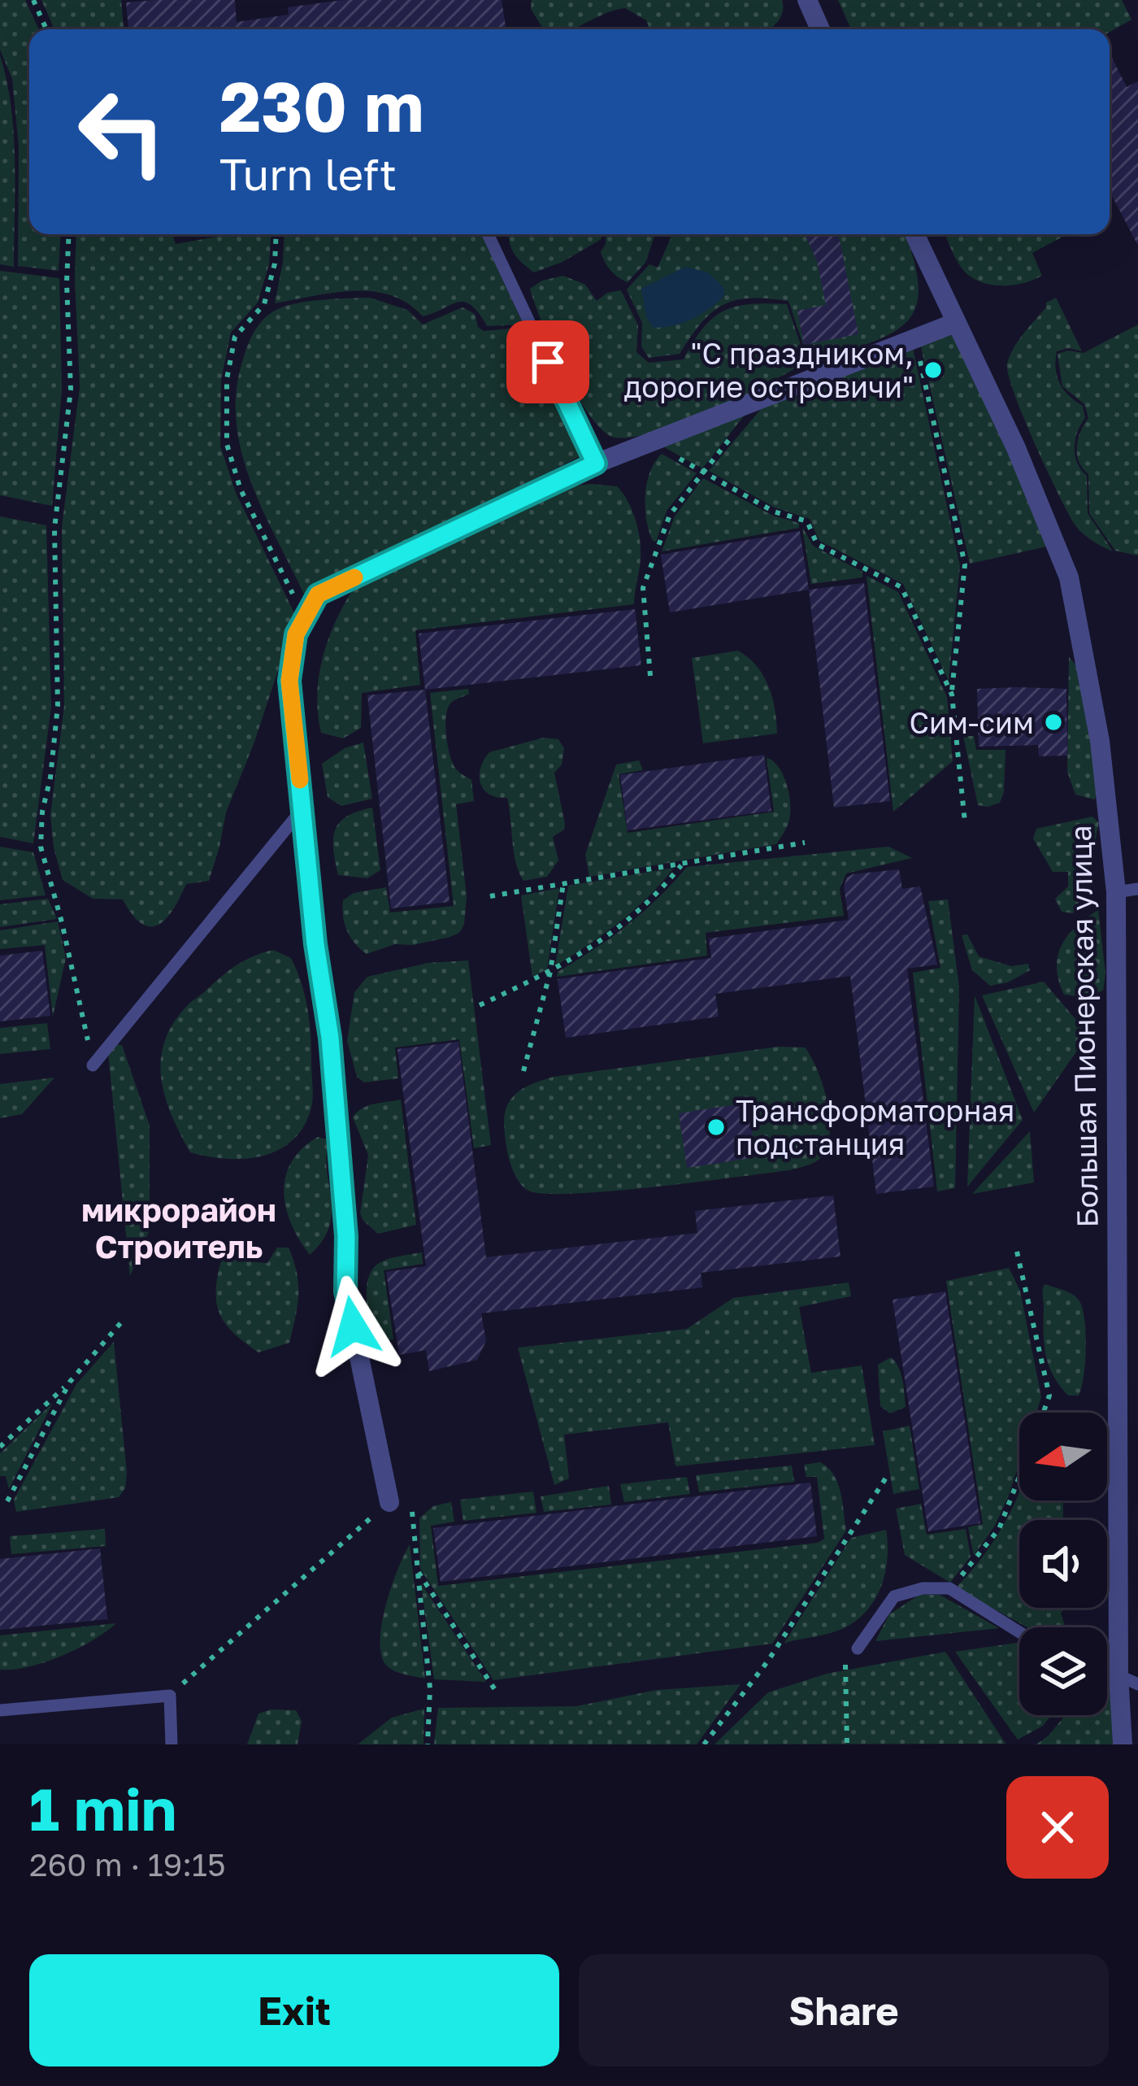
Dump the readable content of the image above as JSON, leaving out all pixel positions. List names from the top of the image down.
{
  "streets": {
    "street": ["Большая Пионерская улица"]
  },
  "districts": ["микрорайон Строитель"],
  "places": ["\"С праздником, дорогие островичи\"", "Сим-сим", "Трансформаторная подстанция"],
  "north": "left",
  "page": {
    "turn": ["230 m", "Turn left"],
    "heading": ["1 min", "260 m · 19:15"],
    "buttons": ["Exit", "Share"]
  }
}
